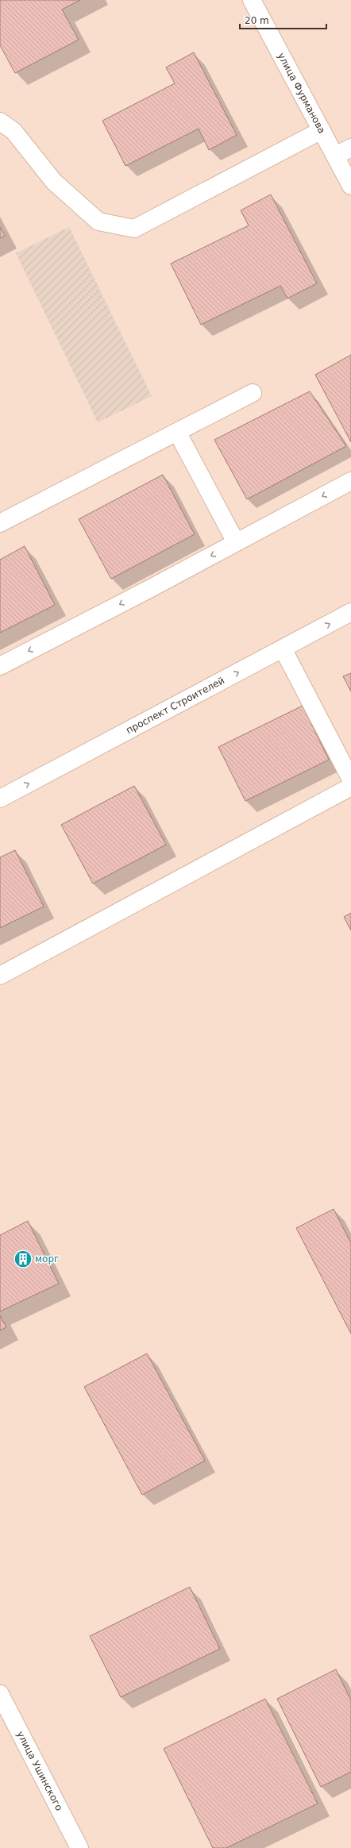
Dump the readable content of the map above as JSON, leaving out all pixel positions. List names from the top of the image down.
{
  "streets": {
    "street": ["улица Фурманова", "проспект Строителей", "улица Ушинского"]
  },
  "places": {
    "building": ["морг"]
  },
  "scale_bar": "20 m"
}
